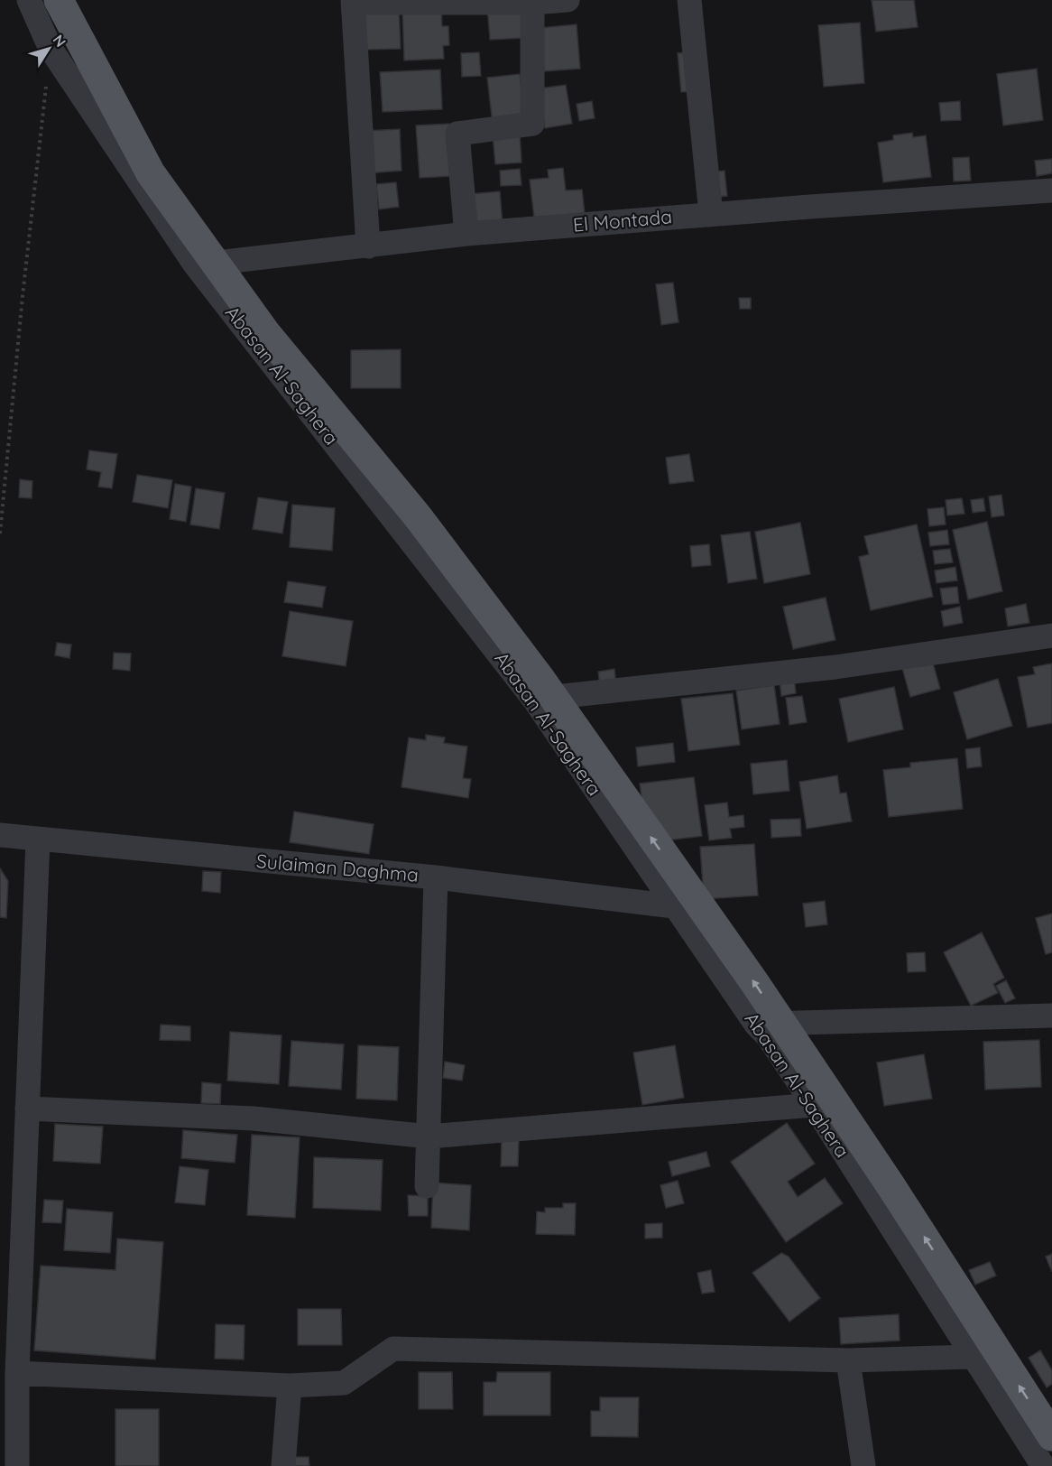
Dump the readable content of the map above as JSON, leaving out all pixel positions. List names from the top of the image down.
{
  "streets": {
    "main road": ["Abasan Al-Saghera"],
    "street": ["El Montada", "Sulaiman Daghma"]
  },
  "crossings": [
    ["El Montada", "Abasan Al-Saghera"],
    ["Abasan Al-Saghera", "Sulaiman Daghma"]
  ],
  "north": "top right"
}
